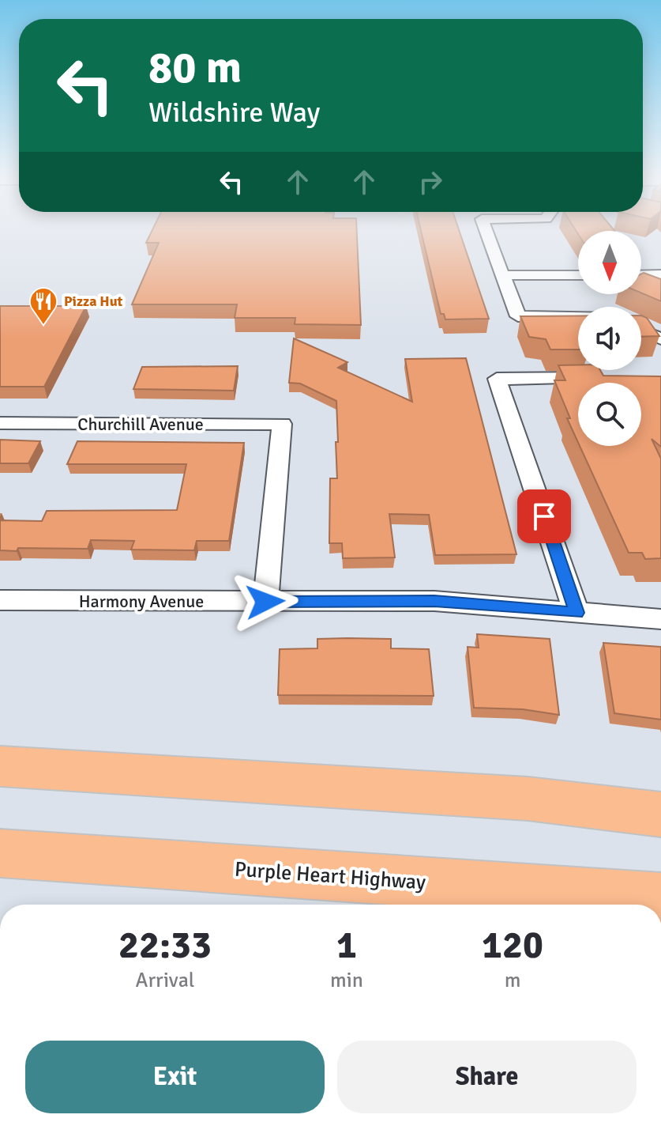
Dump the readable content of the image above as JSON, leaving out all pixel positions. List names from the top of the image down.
{
  "streets": {
    "highway": ["Purple Heart Highway"],
    "street": ["Churchill Avenue", "Harmony Avenue"]
  },
  "crossings": [
    ["Churchill Avenue", "Harmony Avenue"]
  ],
  "places": {
    "restaurant": ["Pizza Hut"]
  },
  "north": "bottom",
  "page": {
    "turn": ["80 m", "Wildshire Way"],
    "eta": [
      "22:33",
      "Arrival",
      "1",
      "min",
      "120",
      "m"
    ],
    "buttons": ["Exit", "Share"]
  }
}
